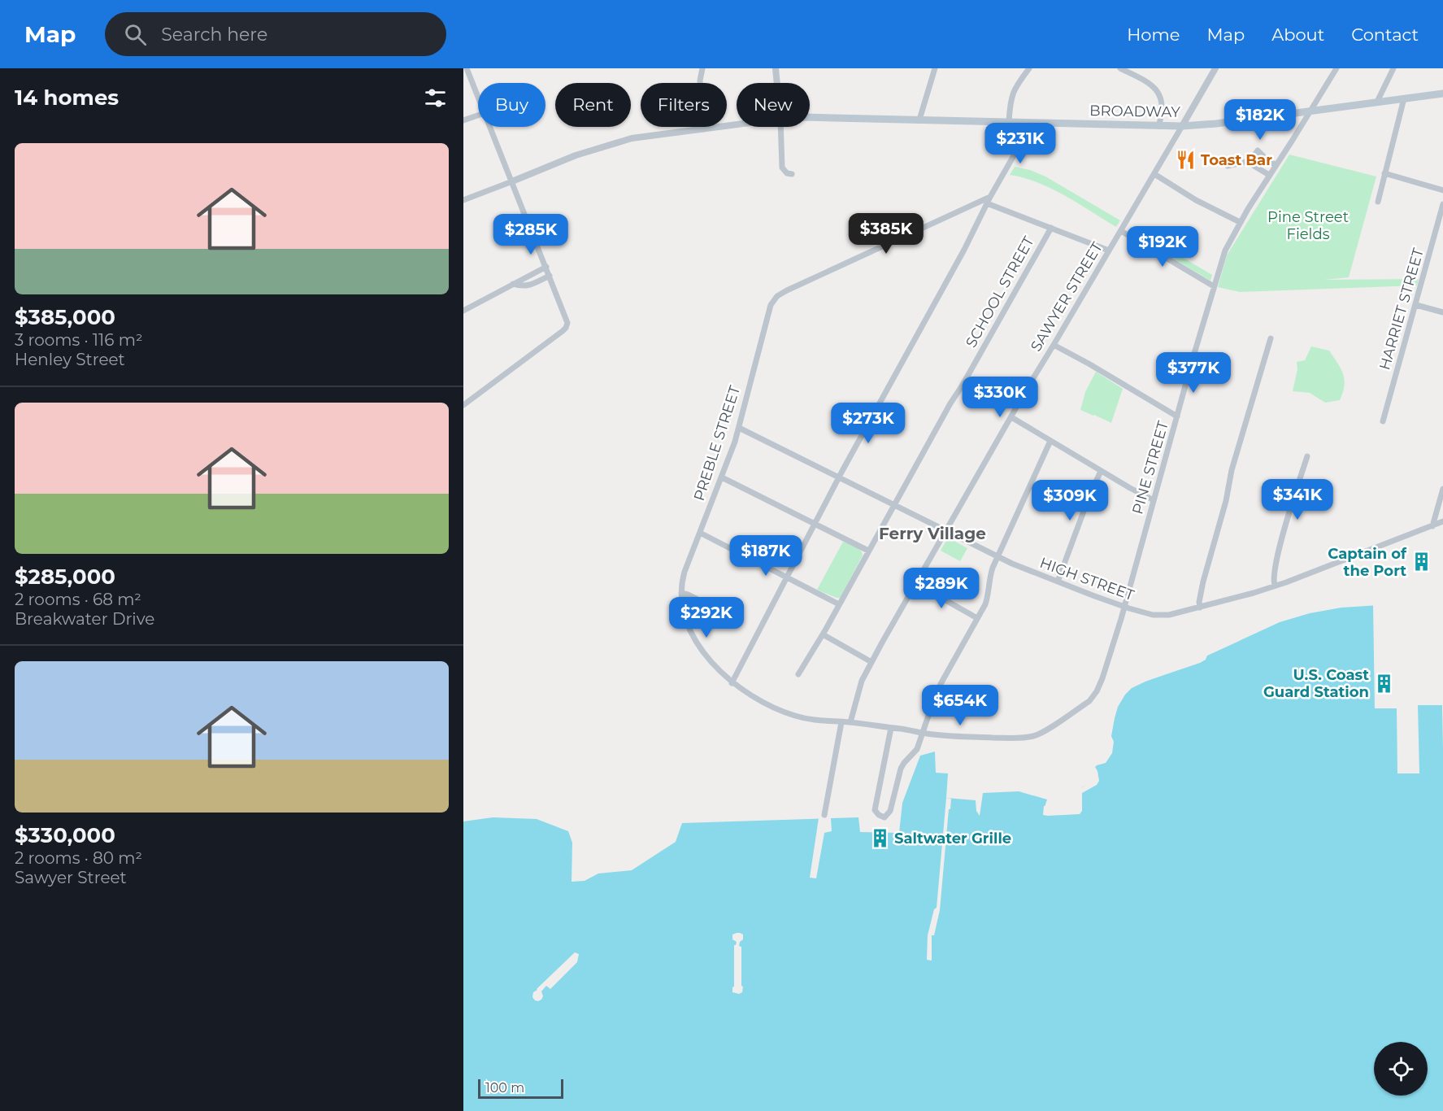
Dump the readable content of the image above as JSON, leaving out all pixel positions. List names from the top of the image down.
{
  "streets": {
    "main road": ["BROADWAY"],
    "street": [
      "SCHOOL STREET",
      "SAWYER STREET",
      "HARRIET STREET",
      "PREBLE STREET",
      "PINE STREET",
      "HIGH STREET"
    ]
  },
  "crossings": [
    ["BROADWAY", "SAWYER STREET"],
    ["BROADWAY", "PINE STREET"],
    ["SCHOOL STREET", "HIGH STREET"],
    ["SAWYER STREET", "PINE STREET"],
    ["SAWYER STREET", "HIGH STREET"],
    ["PREBLE STREET", "PINE STREET"],
    ["PREBLE STREET", "HIGH STREET"],
    ["PINE STREET", "HIGH STREET"]
  ],
  "districts": ["Ferry Village"],
  "parks": ["Pine Street Fields"],
  "places": {
    "restaurant": ["Toast Bar"],
    "building": ["Captain of the Port", "U.S. Coast Guard Station", "Saltwater Grille"]
  },
  "scale_bar": "100 m",
  "page": {
    "header": "Map",
    "search": "Search here",
    "nav": [
      "Home",
      "Map",
      "About",
      "Contact"
    ],
    "heading": "14 homes",
    "chip": [
      "Buy",
      "Rent",
      "Filters",
      "New"
    ],
    "price": [
      "$182K",
      "$231K",
      "$385K",
      "$285K",
      "$192K",
      "$377K",
      "$330K",
      "$273K",
      "$341K",
      "$309K",
      "$187K",
      "$289K",
      "$292K",
      "$654K"
    ],
    "list": [
      {
        "name": "$385,000",
        "note": "3 rooms · 116 m² · Henley Street"
      },
      {
        "name": "$285,000",
        "note": "2 rooms · 68 m² · Breakwater Drive"
      },
      {
        "name": "$330,000",
        "note": "2 rooms · 80 m² · Sawyer Street"
      }
    ],
    "scale": "100 m"
  }
}
